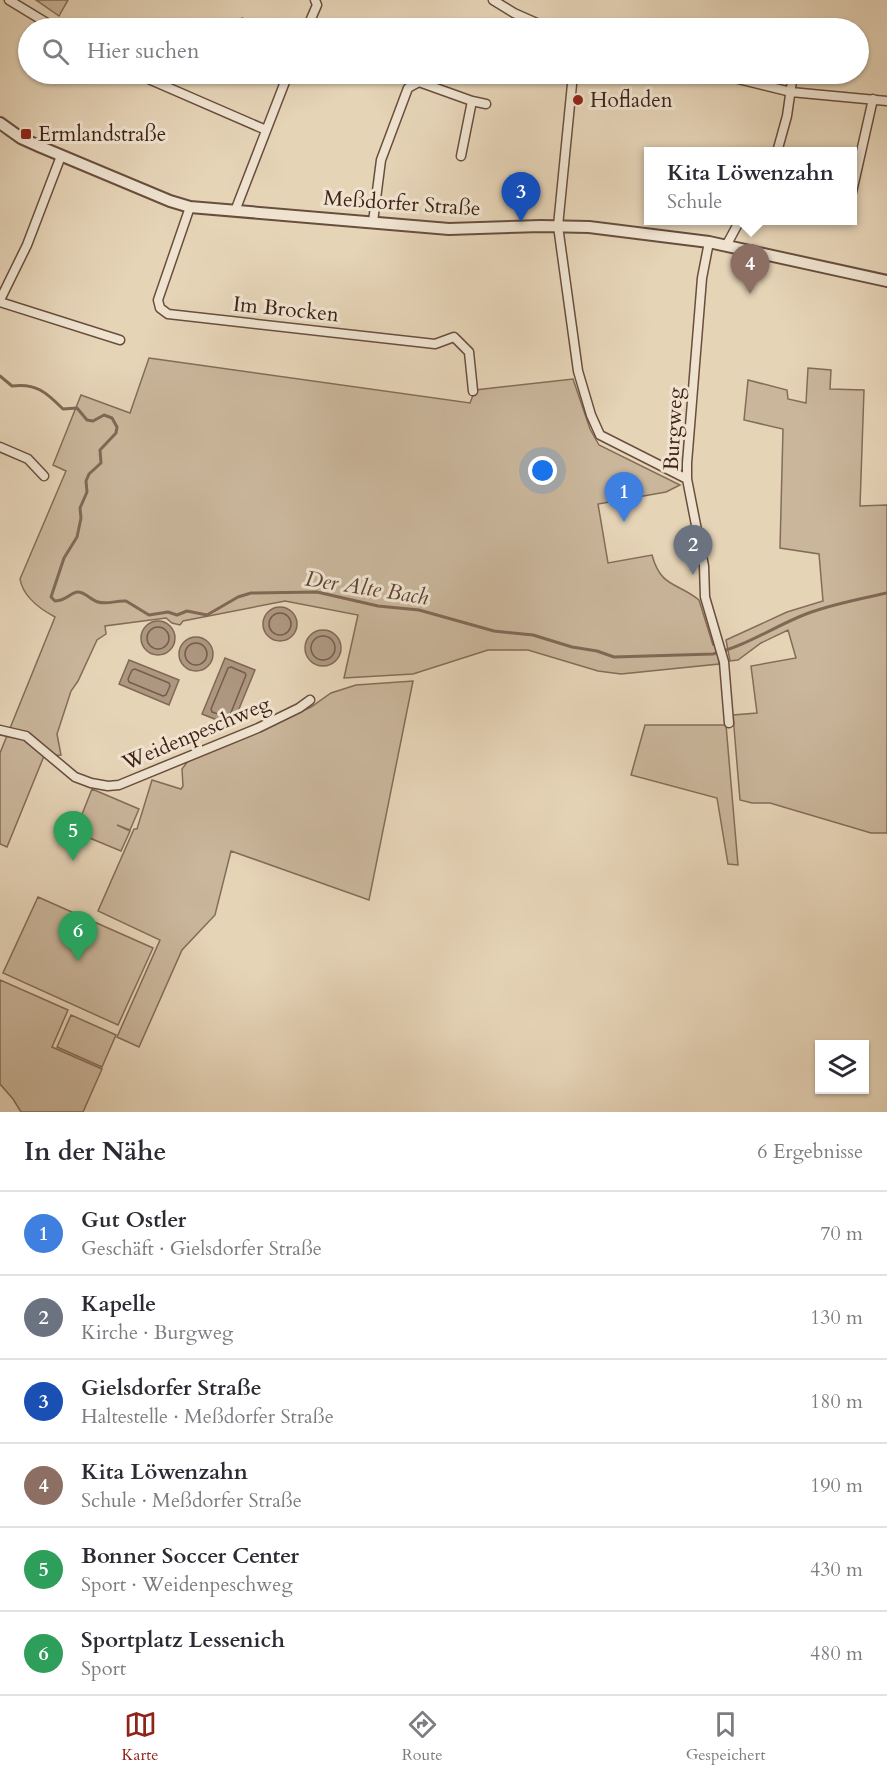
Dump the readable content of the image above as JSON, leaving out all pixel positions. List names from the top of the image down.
{
  "streets": {
    "street": [
      "Meßdorfer Straße",
      "Im Brocken",
      "Burgweg",
      "Weidenpeschweg"
    ]
  },
  "crossings": [
    ["Meßdorfer Straße", "Im Brocken"],
    ["Meßdorfer Straße", "Burgweg"]
  ],
  "water": ["Der Alte Bach"],
  "places": {
    "other": ["Hofladen"],
    "transit": ["Ermlandstraße"]
  },
  "page": {
    "search": "Hier suchen",
    "popup": ["Kita Löwenzahn", "Schule"],
    "pins": [
      "3",
      "4",
      "1",
      "2",
      "5",
      "6"
    ],
    "heading": ["In der Nähe", "6 Ergebnisse"],
    "list": [
      {
        "mark": "1",
        "name": "Gut Ostler",
        "note": "Geschäft · Gielsdorfer Straße",
        "value": "70 m"
      },
      {
        "mark": "2",
        "name": "Kapelle",
        "note": "Kirche · Burgweg",
        "value": "130 m"
      },
      {
        "mark": "3",
        "name": "Gielsdorfer Straße",
        "note": "Haltestelle · Meßdorfer Straße",
        "value": "180 m"
      },
      {
        "mark": "4",
        "name": "Kita Löwenzahn",
        "note": "Schule · Meßdorfer Straße",
        "value": "190 m"
      },
      {
        "mark": "5",
        "name": "Bonner Soccer Center",
        "note": "Sport · Weidenpeschweg",
        "value": "430 m"
      },
      {
        "mark": "6",
        "name": "Sportplatz Lessenich",
        "note": "Sport",
        "value": "480 m"
      }
    ],
    "nav": ["Karte", "Route", "Gespeichert"]
  }
}
